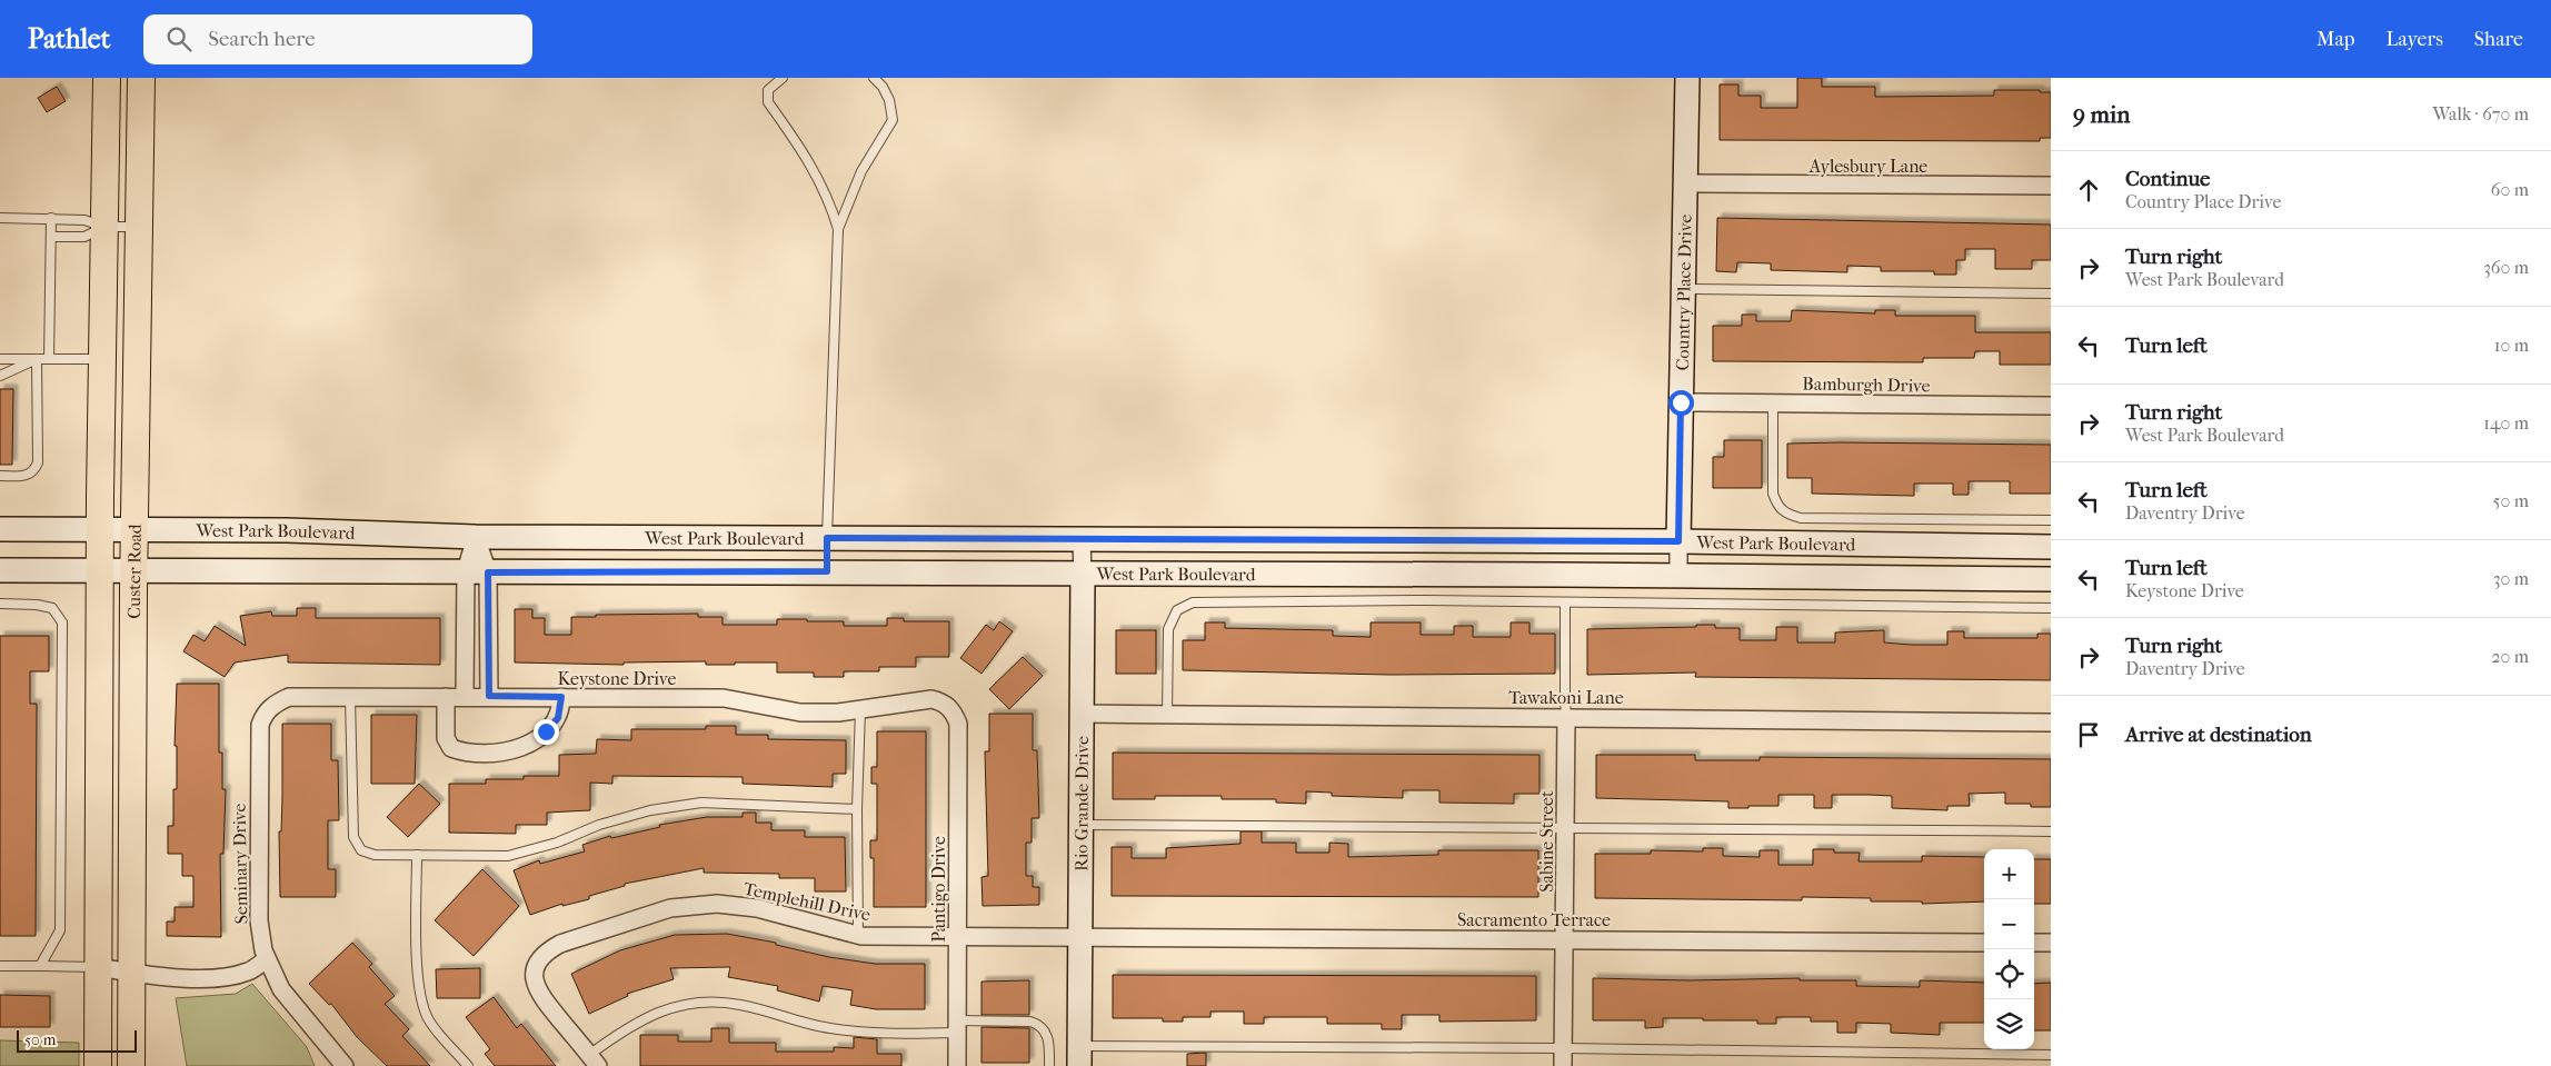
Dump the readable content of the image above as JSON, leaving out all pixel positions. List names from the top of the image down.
{
  "streets": {
    "main road": [
      "Country Place Drive",
      "West Park Boulevard",
      "Custer Road",
      "Rio Grande Drive"
    ],
    "street": [
      "Aylesbury Lane",
      "Bamburgh Drive",
      "Keystone Drive",
      "Tawakoni Lane",
      "Sabine Street",
      "Seminary Drive",
      "Pantigo Drive",
      "Templehill Drive",
      "Sacramento Terrace"
    ]
  },
  "crossings": [
    ["Aylesbury Lane", "Country Place Drive"],
    ["Country Place Drive", "Bamburgh Drive"],
    ["Country Place Drive", "West Park Boulevard"],
    ["West Park Boulevard", "Custer Road"],
    ["West Park Boulevard", "Rio Grande Drive"],
    ["Keystone Drive", "Seminary Drive"],
    ["Keystone Drive", "Pantigo Drive"],
    ["Tawakoni Lane", "Rio Grande Drive"],
    ["Tawakoni Lane", "Sabine Street"],
    ["Rio Grande Drive", "Templehill Drive"],
    ["Rio Grande Drive", "Sacramento Terrace"],
    ["Sabine Street", "Sacramento Terrace"],
    ["Pantigo Drive", "Templehill Drive"],
    ["Templehill Drive", "Sacramento Terrace"]
  ],
  "scale_bar": "50 m",
  "page": {
    "header": "Pathlet",
    "search": "Search here",
    "nav": ["Map", "Layers", "Share"],
    "heading": ["9 min", "Walk · 670 m"],
    "list": [
      ["Continue", "Country Place Drive", "60 m"],
      ["Turn right", "West Park Boulevard", "360 m"],
      ["Turn left", "10 m"],
      ["Turn right", "West Park Boulevard", "140 m"],
      ["Turn left", "Daventry Drive", "50 m"],
      ["Turn left", "Keystone Drive", "30 m"],
      ["Turn right", "Daventry Drive", "20 m"],
      "Arrive at destination"
    ],
    "map_buttons": ["+", "−"],
    "scale": "50 m"
  }
}
